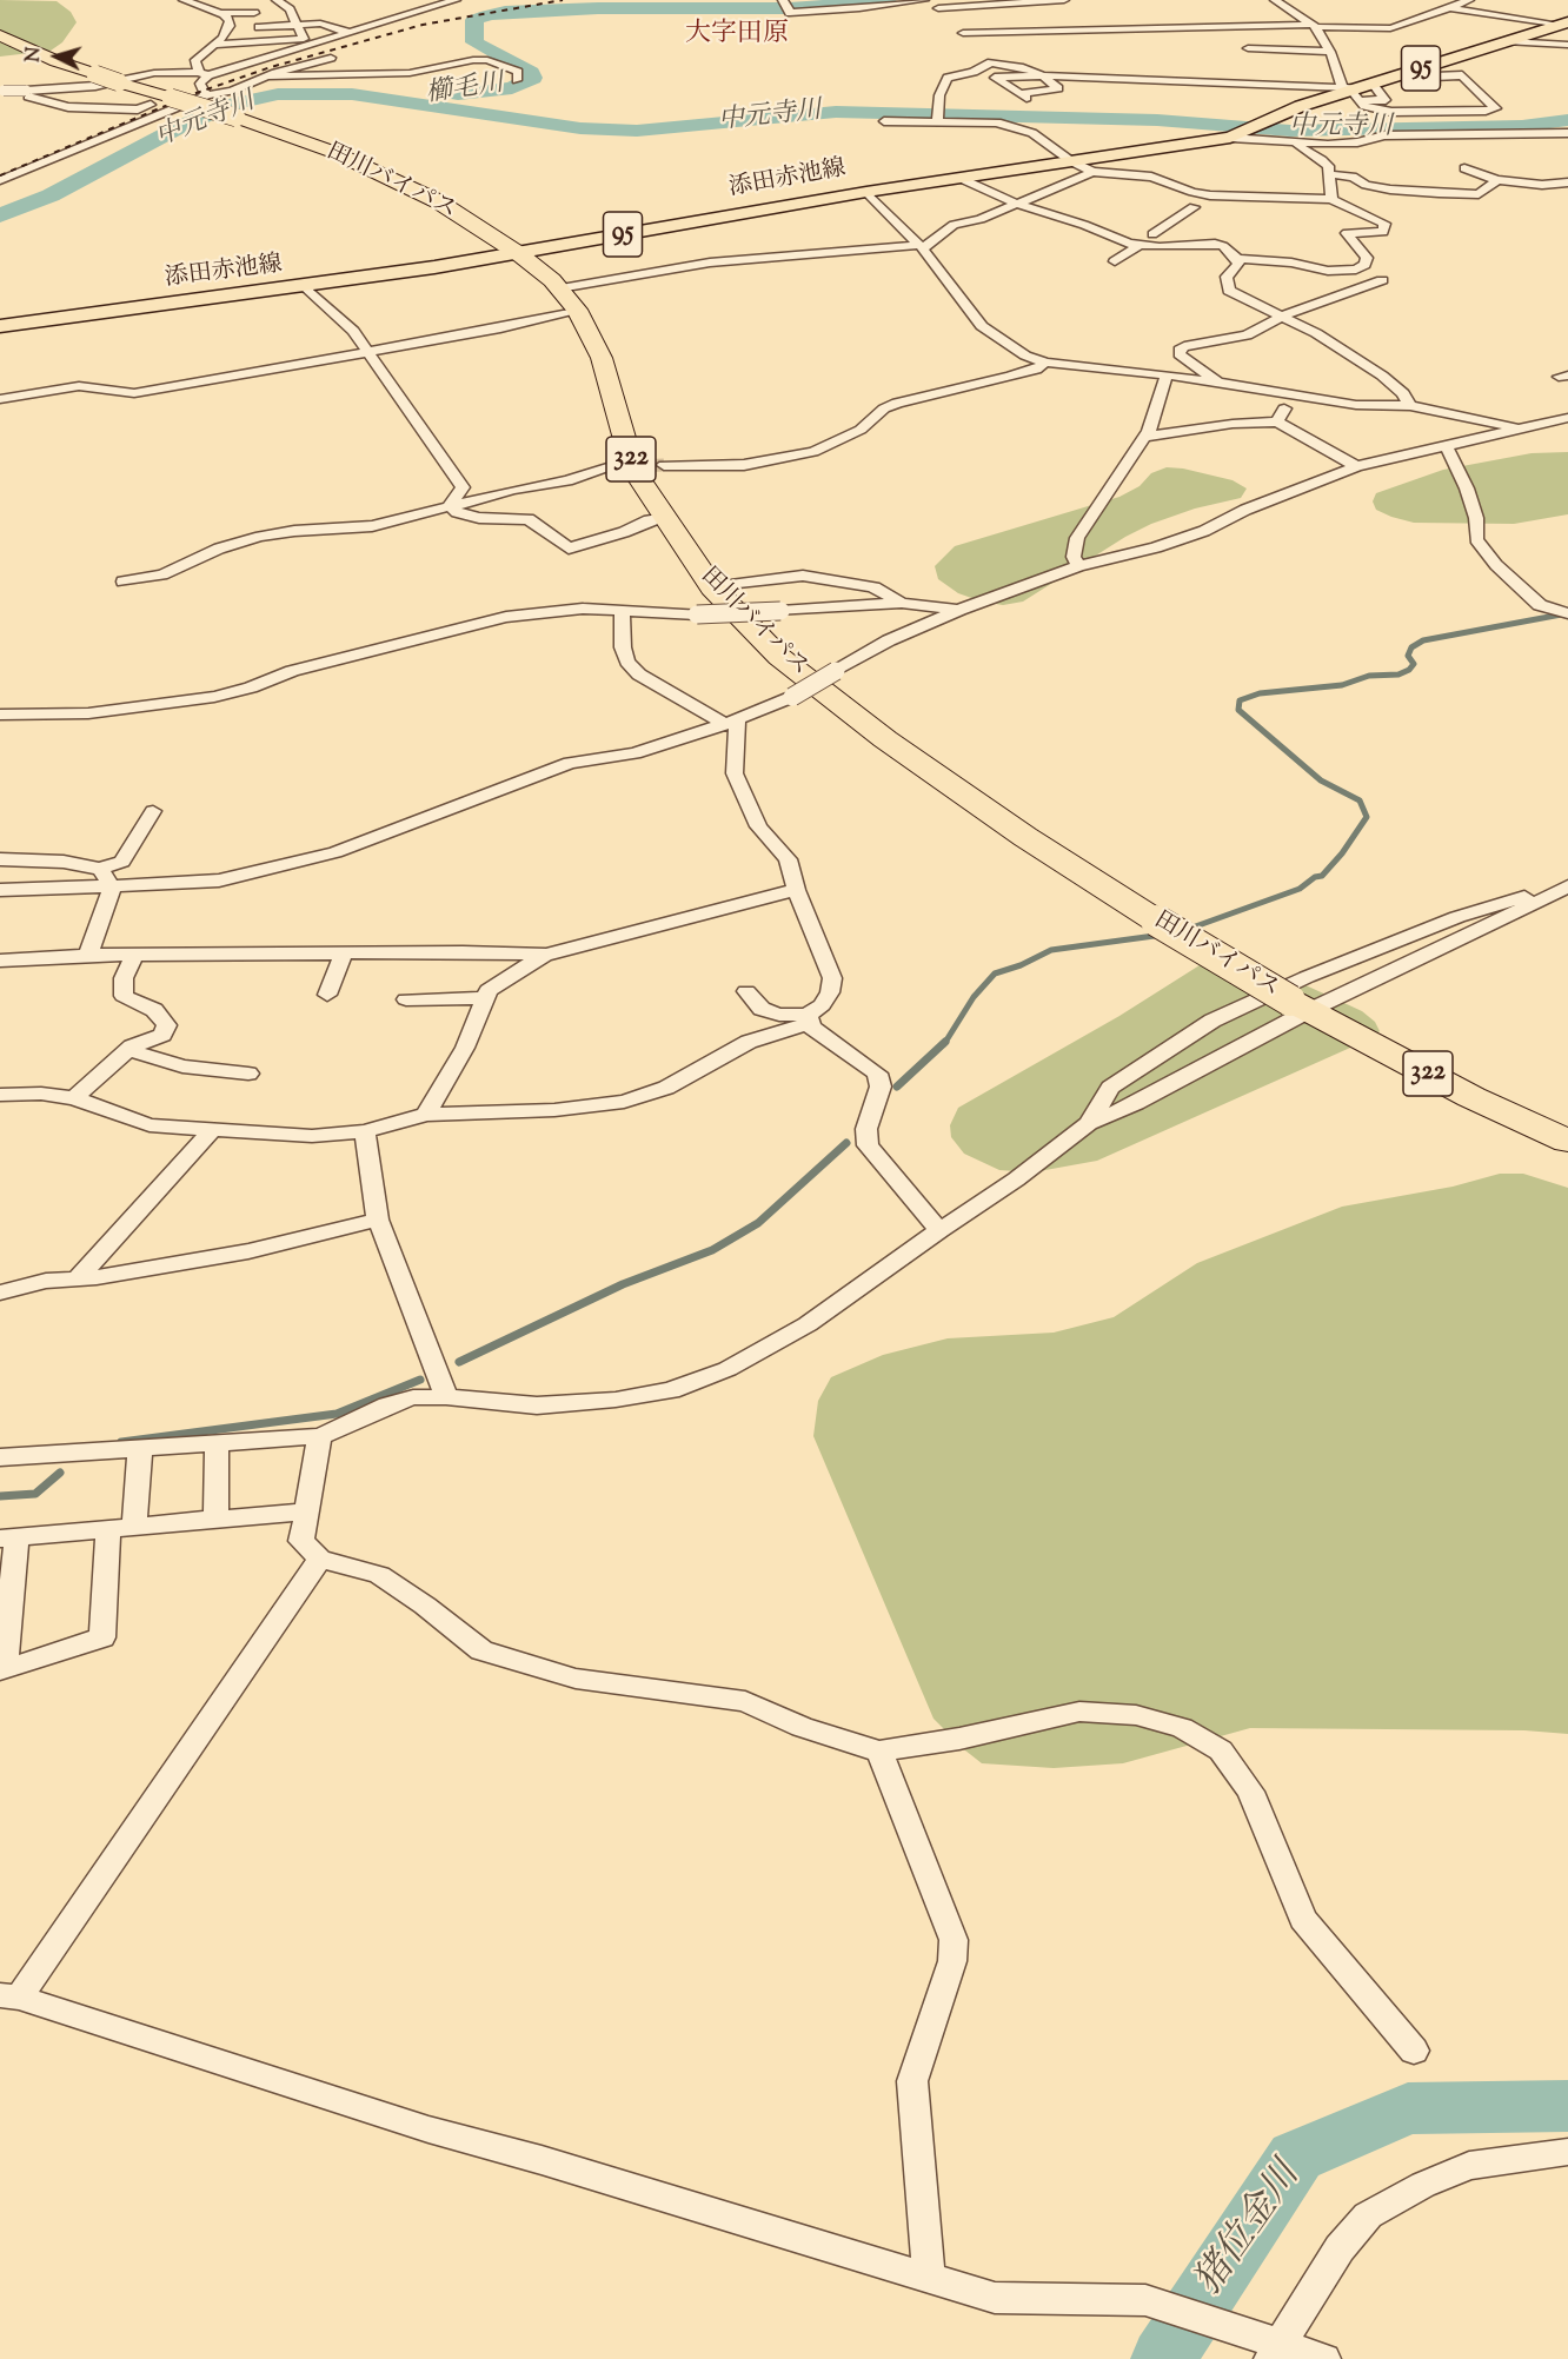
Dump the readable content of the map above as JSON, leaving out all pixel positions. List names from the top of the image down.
{
  "streets": {
    "highway": ["田川バイパス", "322"],
    "main road": ["95", "添田赤池線"]
  },
  "crossings": [
    ["添田赤池線", "田川バイパス"]
  ],
  "districts": ["大字田原"],
  "water": ["櫛毛川", "中元寺川", "猪位金川"],
  "north": "left"
}
